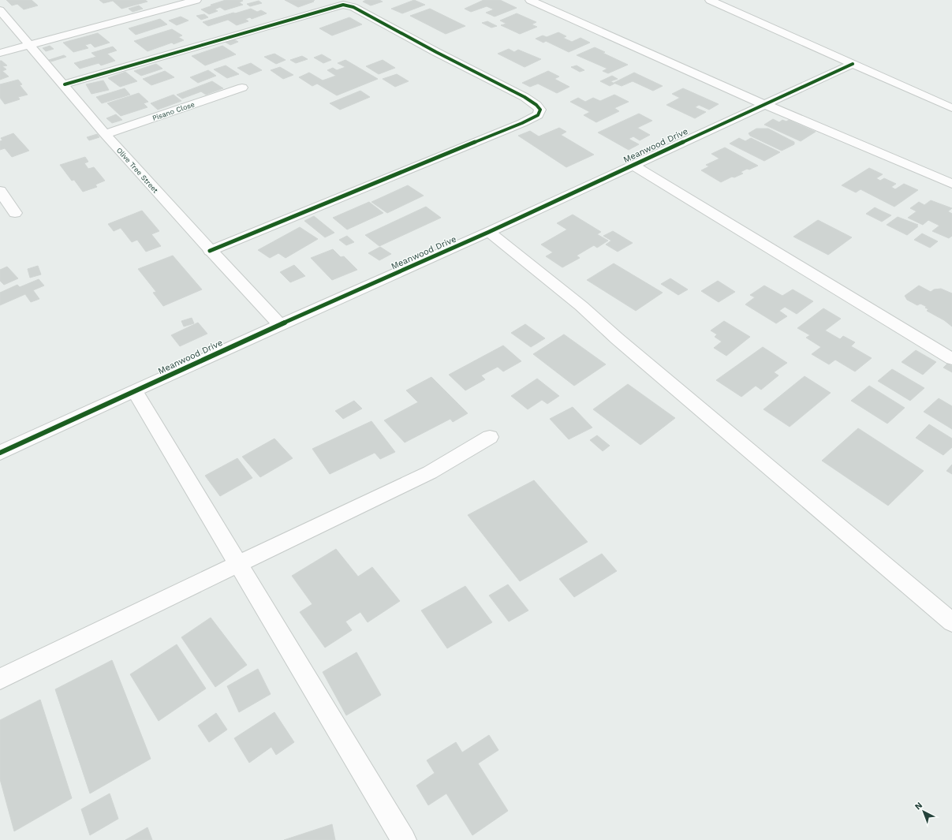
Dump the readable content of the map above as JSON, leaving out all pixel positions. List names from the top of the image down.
{
  "streets": {
    "street": ["Pisano Close", "Meanwood Drive", "Olive Tree Street"]
  },
  "crossings": [
    ["Pisano Close", "Olive Tree Street"],
    ["Meanwood Drive", "Olive Tree Street"]
  ],
  "north": "top left"
}
